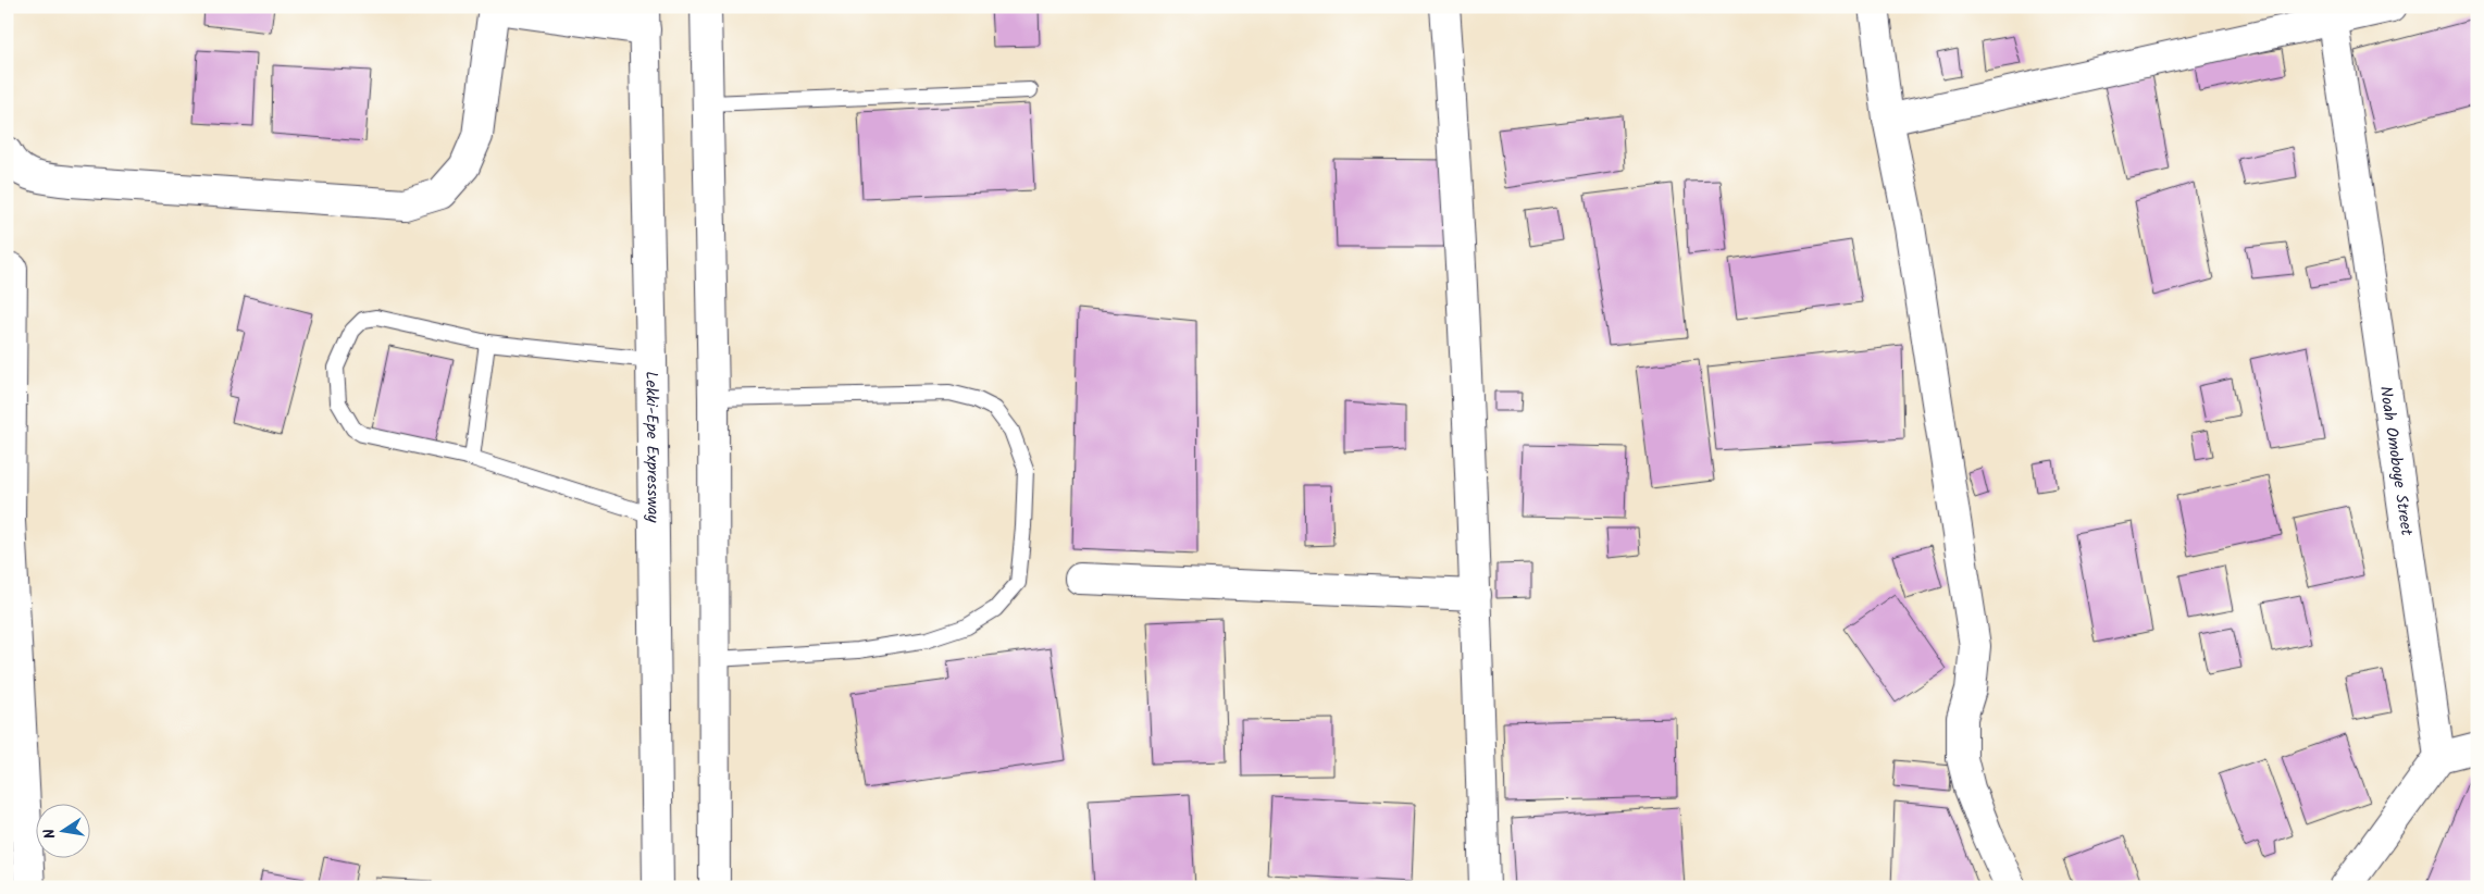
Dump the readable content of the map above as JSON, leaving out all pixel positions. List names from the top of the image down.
{
  "streets": {
    "main road": ["Lekki-Epe Expressway", "Noah Omoboye Street"]
  },
  "north": "left"
}
